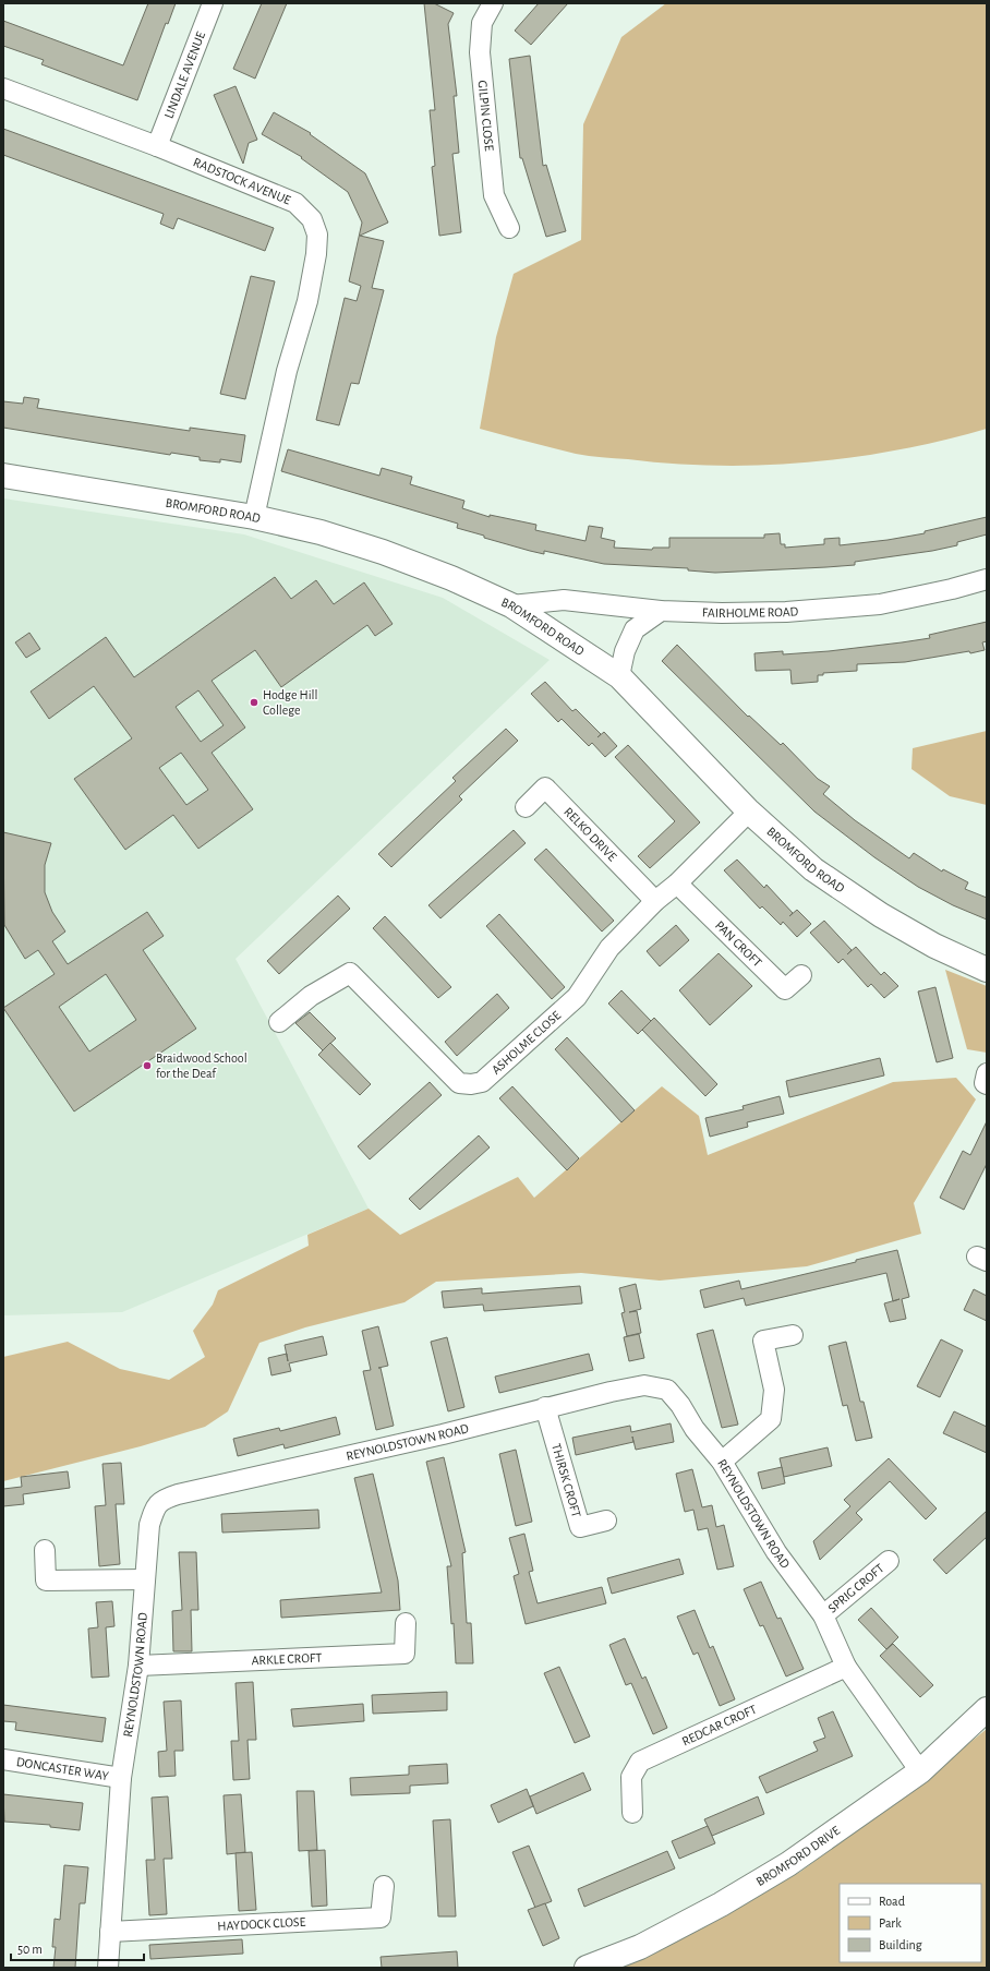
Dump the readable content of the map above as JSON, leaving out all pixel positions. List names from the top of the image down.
{
  "streets": {
    "street": [
      "LINDALE AVENUE",
      "GILPIN CLOSE",
      "RADSTOCK AVENUE",
      "BROMFORD ROAD",
      "FAIRHOLME ROAD",
      "RELKO DRIVE",
      "PAN CROFT",
      "ASHOLME CLOSE",
      "REYNOLDSTOWN ROAD",
      "THIRSK CROFT",
      "SPRIG CROFT",
      "ARKLE CROFT",
      "REDCAR CROFT",
      "DONCASTER WAY",
      "BROMFORD DRIVE",
      "HAYDOCK CLOSE"
    ]
  },
  "crossings": [
    ["LINDALE AVENUE", "RADSTOCK AVENUE"],
    ["RADSTOCK AVENUE", "BROMFORD ROAD"],
    ["BROMFORD ROAD", "FAIRHOLME ROAD"],
    ["BROMFORD ROAD", "ASHOLME CLOSE"],
    ["RELKO DRIVE", "ASHOLME CLOSE"],
    ["PAN CROFT", "ASHOLME CLOSE"],
    ["REYNOLDSTOWN ROAD", "THIRSK CROFT"],
    ["REYNOLDSTOWN ROAD", "SPRIG CROFT"],
    ["REYNOLDSTOWN ROAD", "ARKLE CROFT"],
    ["REYNOLDSTOWN ROAD", "REDCAR CROFT"],
    ["REYNOLDSTOWN ROAD", "DONCASTER WAY"],
    ["REYNOLDSTOWN ROAD", "BROMFORD DRIVE"],
    ["REYNOLDSTOWN ROAD", "HAYDOCK CLOSE"]
  ],
  "places": ["Hodge Hill College", "Braidwood School for the Deaf"],
  "legend": ["Road", "Park", "Building"],
  "scale_bar": "50 m"
}
